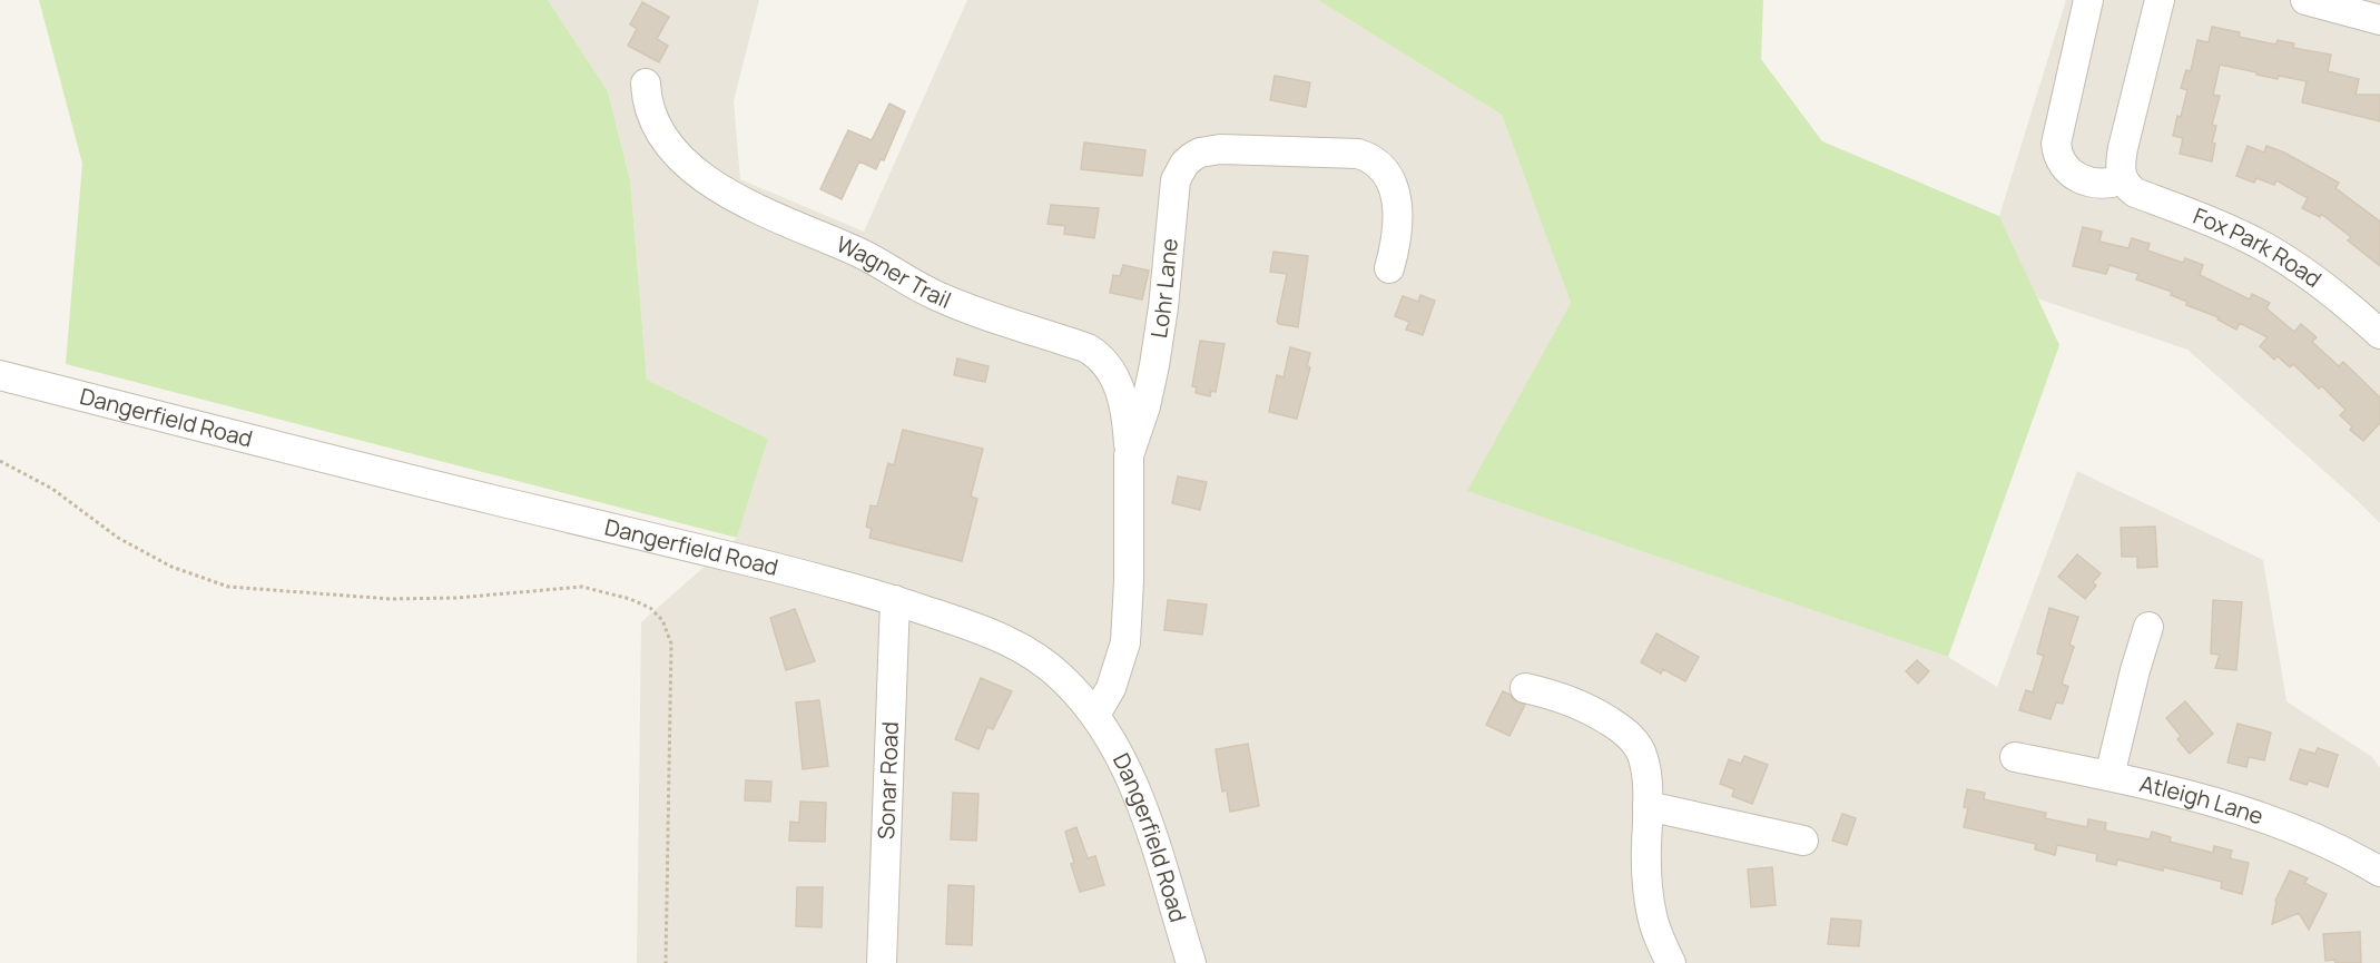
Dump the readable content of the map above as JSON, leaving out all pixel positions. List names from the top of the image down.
{
  "streets": {
    "street": [
      "Fox Park Road",
      "Wagner Trail",
      "Lohr Lane",
      "Dangerfield Road",
      "Sonar Road",
      "Atleigh Lane"
    ]
  },
  "crossings": [
    ["Wagner Trail", "Lohr Lane"],
    ["Lohr Lane", "Dangerfield Road"],
    ["Dangerfield Road", "Sonar Road"]
  ]
}
